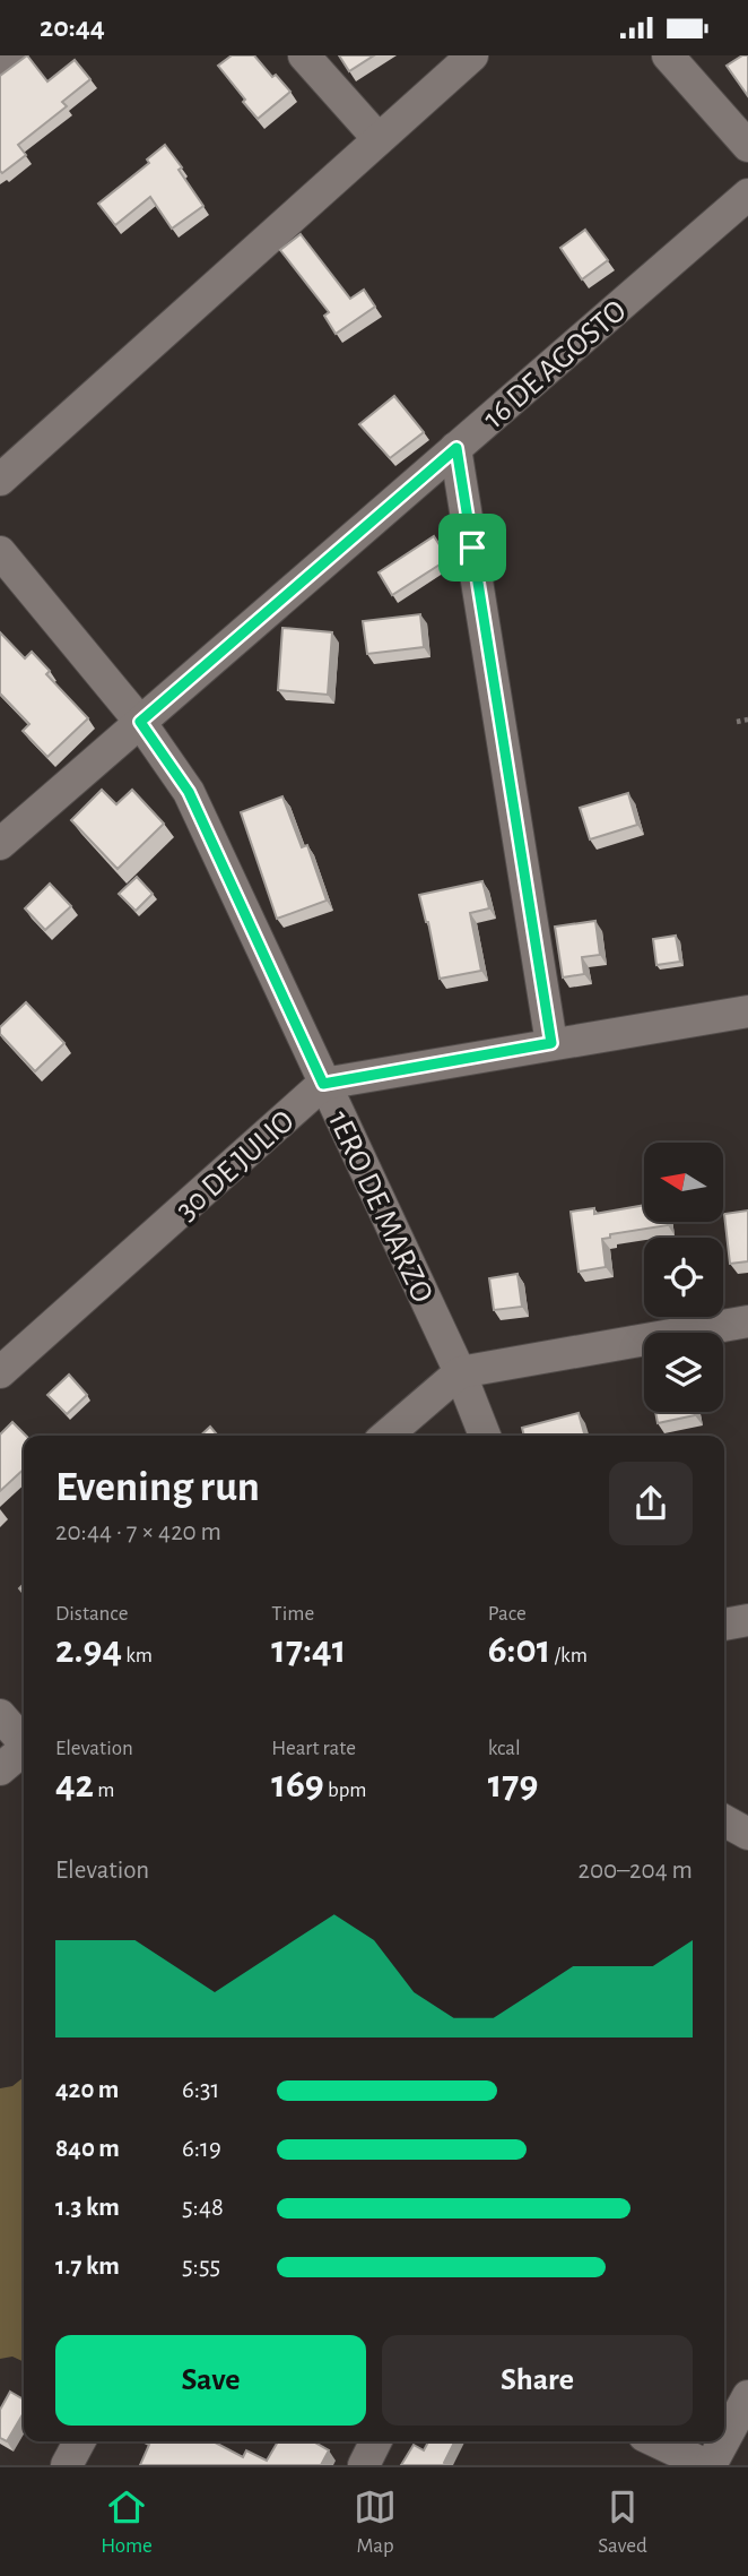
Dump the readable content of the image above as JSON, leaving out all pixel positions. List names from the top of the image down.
{
  "streets": {
    "street": ["16 DE AGOSTO", "30 DE JULIO", "1ERO DE MARZO"]
  },
  "crossings": [
    ["16 DE AGOSTO", "1ERO DE MARZO"],
    ["30 DE JULIO", "1ERO DE MARZO"]
  ],
  "north": "left",
  "page": {
    "status": "20:44",
    "heading": ["Evening run", "20:44 · 7 × 420 m"],
    "stats": [
      ["Distance", "2.94 km"],
      ["Time", "17:41"],
      ["Pace", "6:01 /km"],
      ["Elevation", "42 m"],
      ["Heart rate", "169 bpm"],
      ["kcal", "179"]
    ],
    "chart": ["Elevation", "200–204 m"],
    "list": [
      {
        "name": "420 m",
        "note": "6:31"
      },
      {
        "name": "840 m",
        "note": "6:19"
      },
      {
        "name": "1.3 km",
        "note": "5:48"
      },
      {
        "name": "1.7 km",
        "note": "5:55"
      }
    ],
    "buttons": ["Save", "Share"],
    "tabs": ["Home", "Map", "Saved"]
  }
}
